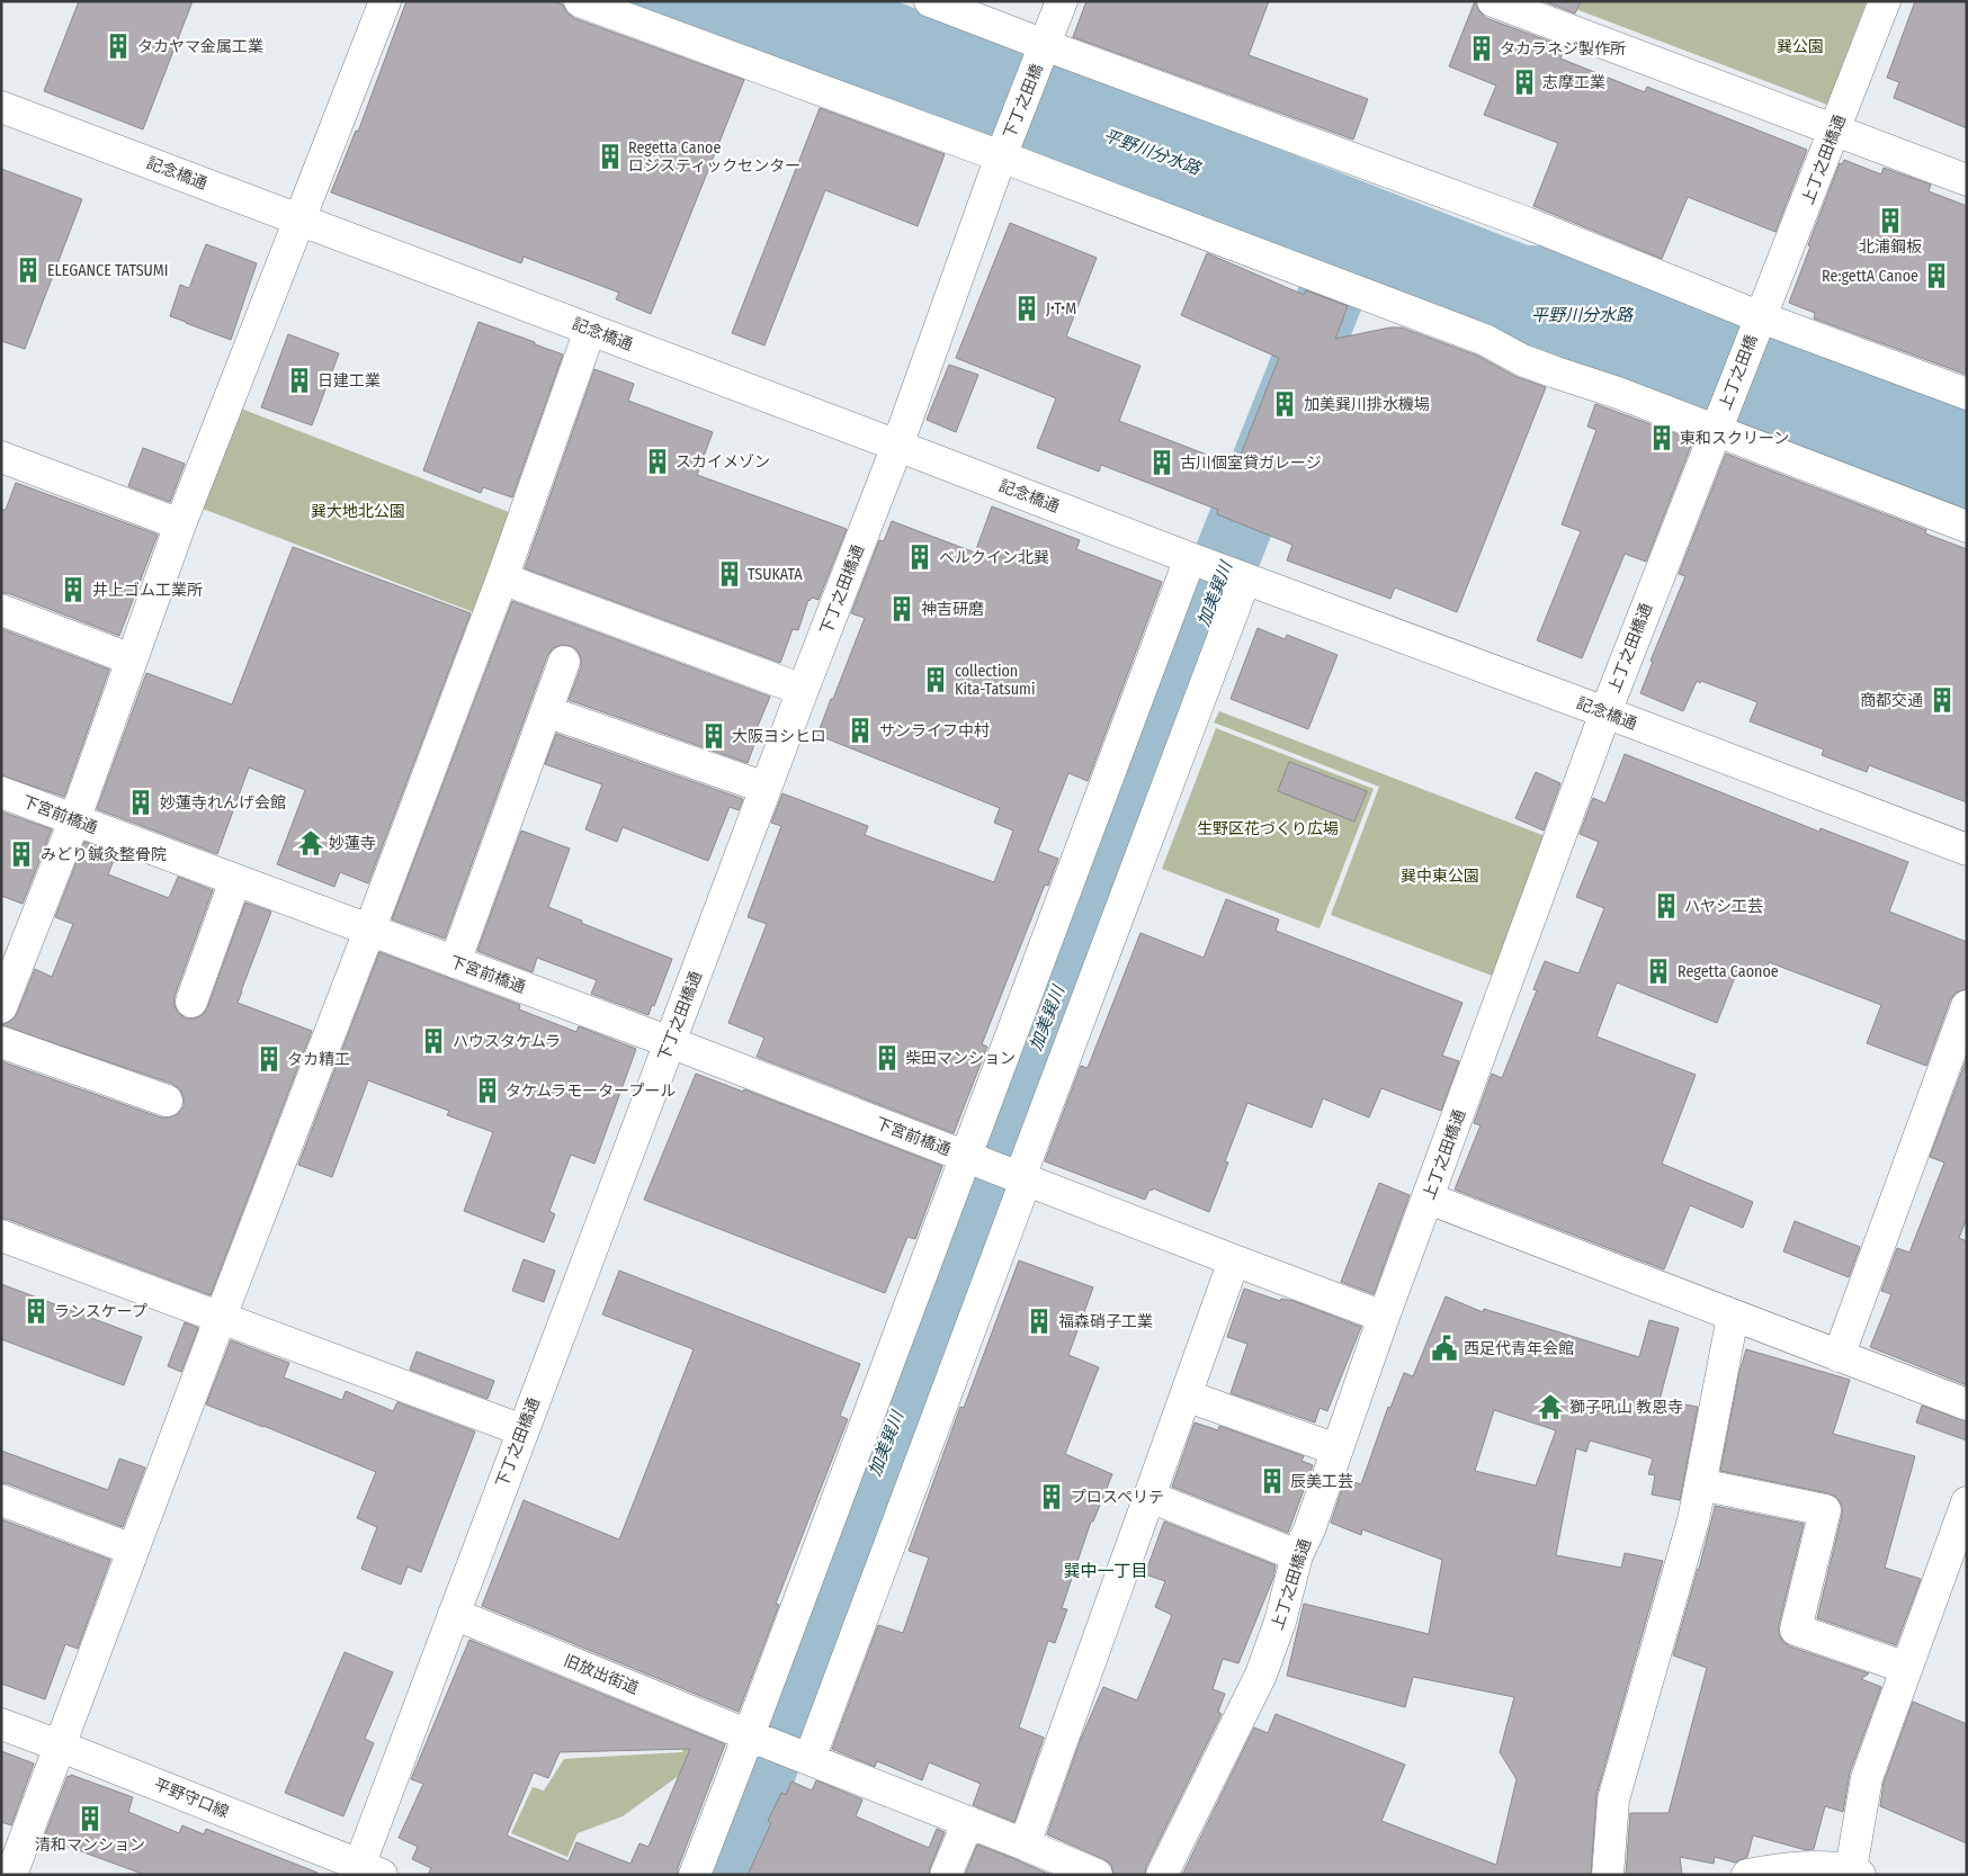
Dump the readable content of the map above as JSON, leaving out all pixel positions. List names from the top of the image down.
{
  "streets": {
    "street": [
      "下丁之田橋",
      "上丁之田橋通",
      "記念橋通",
      "上丁之田橋",
      "下丁之田橋通",
      "下宮前橋通",
      "旧放出街道",
      "平野守口線"
    ]
  },
  "crossings": [
    ["下丁之田橋", "下丁之田橋通"],
    ["上丁之田橋通", "記念橋通"],
    ["上丁之田橋通", "上丁之田橋"],
    ["記念橋通", "下丁之田橋通"],
    ["下丁之田橋通", "下宮前橋通"],
    ["下丁之田橋通", "旧放出街道"],
    ["下丁之田橋通", "平野守口線"]
  ],
  "districts": ["巽中一丁目"],
  "water": ["平野川分水路", "加美巽川"],
  "parks": [
    "巽公園",
    "巽大地北公園",
    "生野区花づくり広場",
    "巽中東公園"
  ],
  "places": {
    "building": [
      "タカヤマ金属工業",
      "タカラネジ製作所",
      "志摩工業",
      "Regetta Canoe ロジスティックセンター",
      "北浦鋼板",
      "ELEGANCE TATSUMI",
      "Re:gettA Canoe",
      "J•T•M",
      "日建工業",
      "加美巽川排水機場",
      "東和スクリーン",
      "スカイメゾン",
      "古川個室貸ガレージ",
      "ベルクイン北巽",
      "TSUKATA",
      "井上ゴム工業所",
      "神吉研磨",
      "collection Kita-Tatsumi",
      "商都交通",
      "サンライフ中村",
      "大阪ヨシヒロ",
      "妙蓮寺れんげ会館",
      "みどり鍼灸整骨院",
      "ハヤシ工芸",
      "Regetta Caonoe",
      "ハウスタケムラ",
      "柴田マンション",
      "タカ精工",
      "タケムラモータープール",
      "ランスケープ",
      "福森硝子工業",
      "辰美工芸",
      "プロスペリテ",
      "清和マンション"
    ],
    "temple": ["妙蓮寺", "獅子吼山 教恩寺"],
    "public building": ["西足代青年会館"]
  }
}
